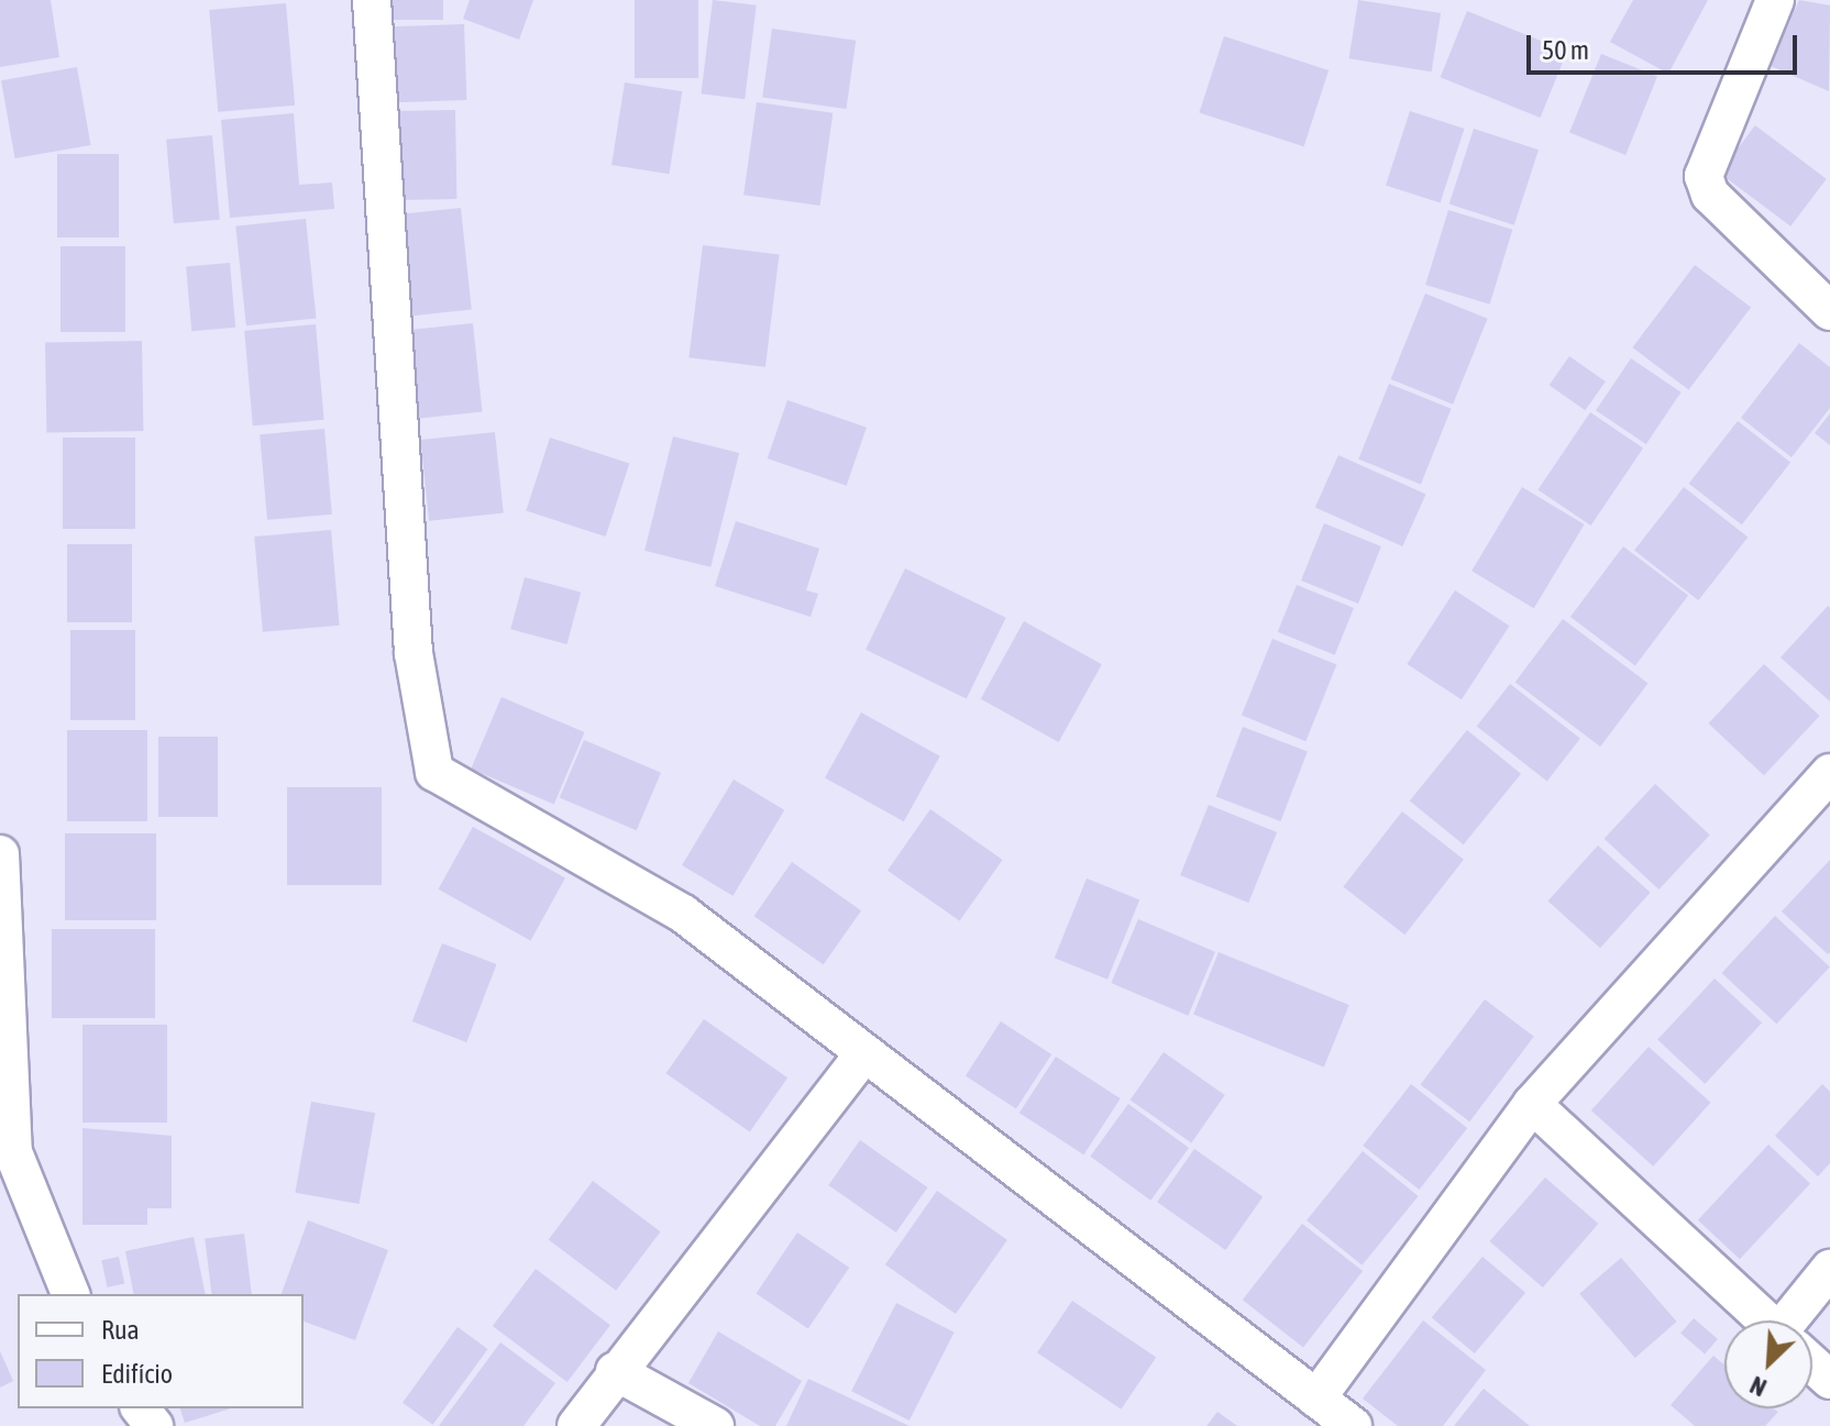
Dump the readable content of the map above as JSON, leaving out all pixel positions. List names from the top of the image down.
{
  "legend": ["Rua", "Edifício"],
  "scale_bar": "50 m",
  "north": "bottom left"
}
